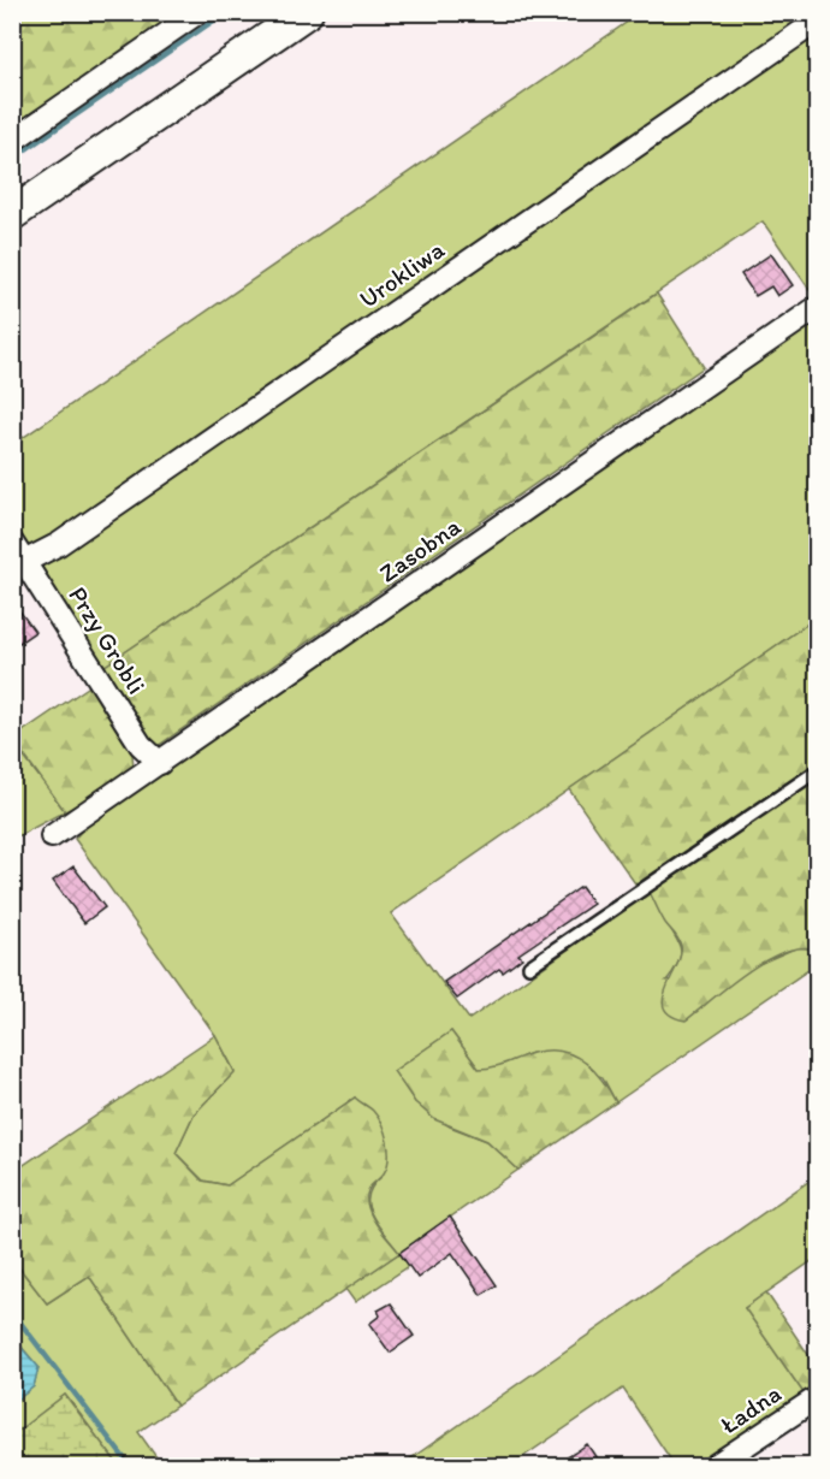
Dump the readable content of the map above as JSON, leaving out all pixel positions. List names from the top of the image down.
{
  "streets": {
    "street": [
      "Urokliwa",
      "Zasobna",
      "Przy Grobli",
      "Ładna"
    ]
  },
  "crossings": [
    ["Urokliwa", "Przy Grobli"],
    ["Zasobna", "Przy Grobli"]
  ]
}
